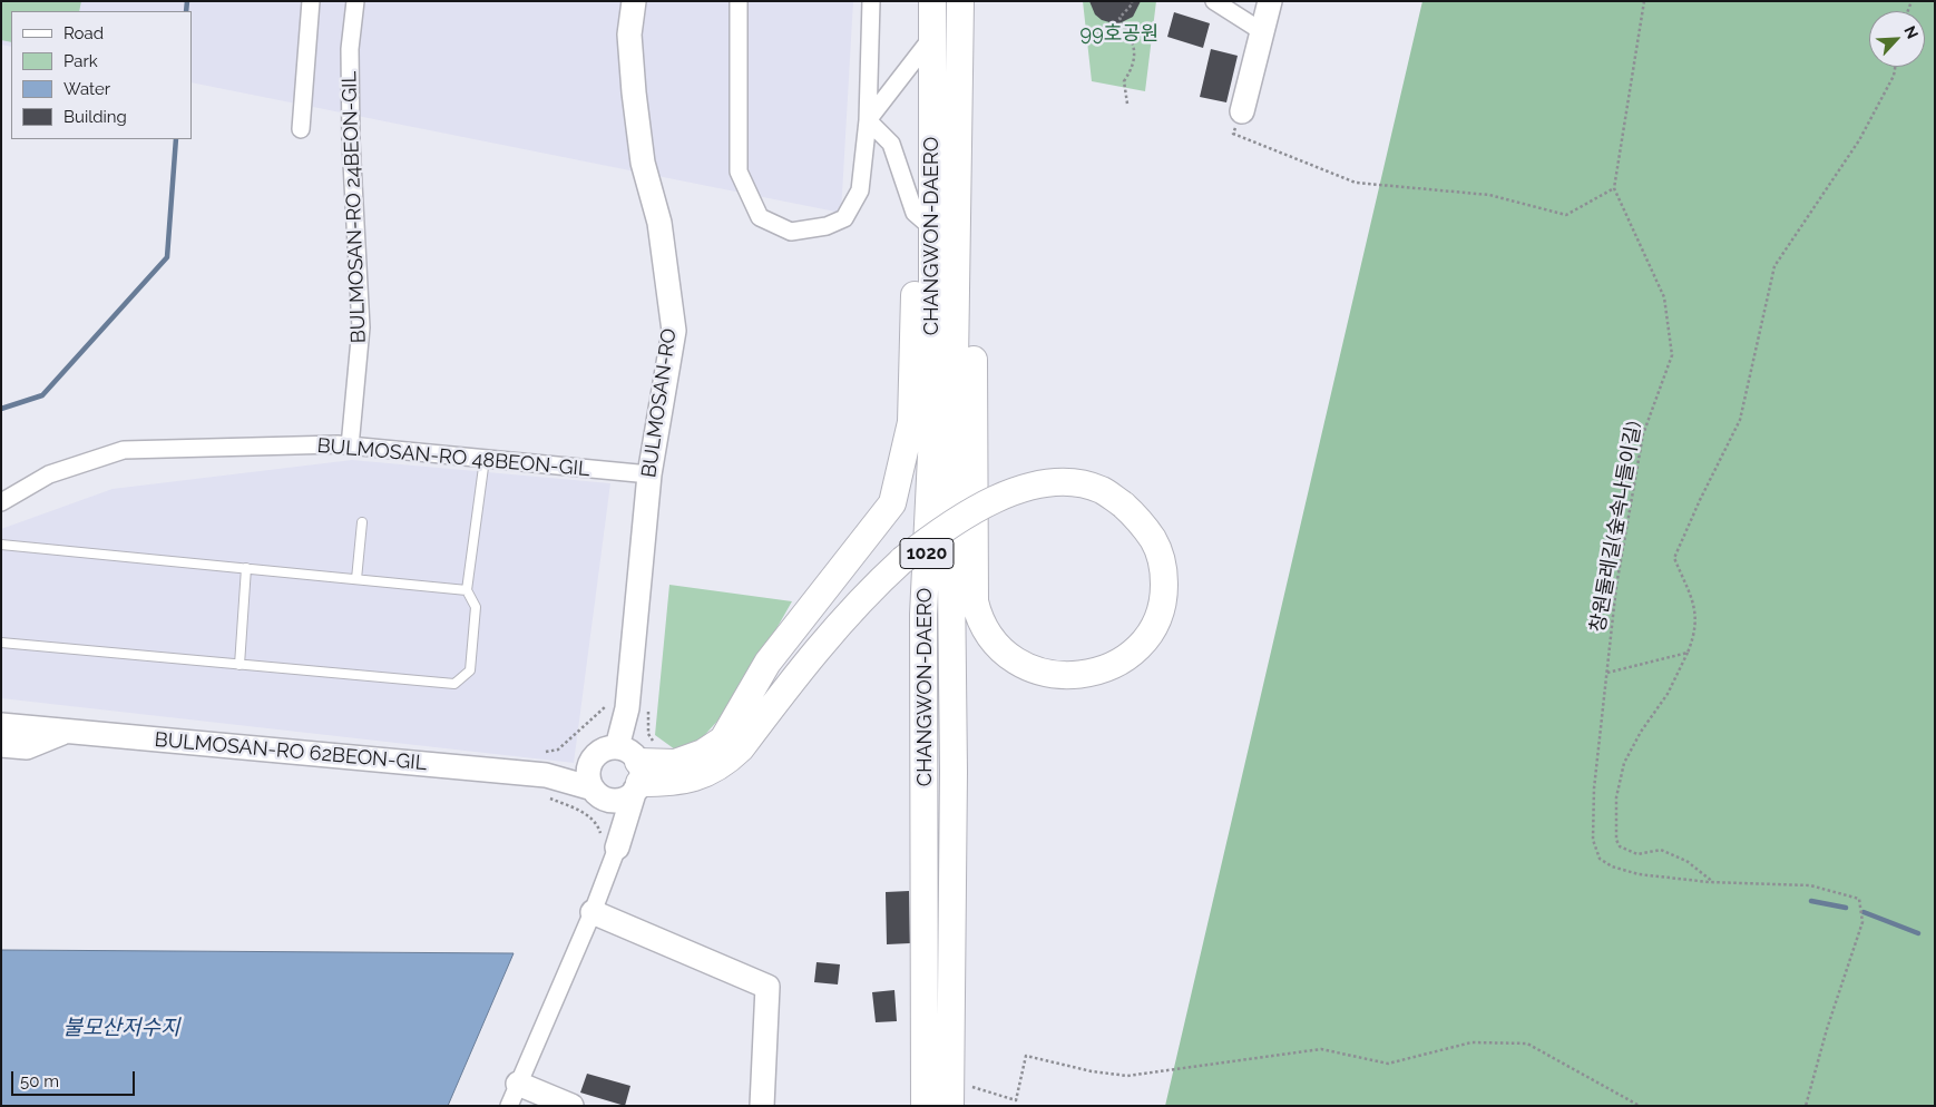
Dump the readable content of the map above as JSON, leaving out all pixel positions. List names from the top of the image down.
{
  "streets": {
    "main road": ["CHANGWON-DAERO", "1020"],
    "street": [
      "BULMOSAN-RO 24BEON-GIL",
      "BULMOSAN-RO",
      "BULMOSAN-RO 48BEON-GIL",
      "BULMOSAN-RO 62BEON-GIL"
    ],
    "path": ["창원둘레길(숲속나들이길)"]
  },
  "crossings": [
    ["BULMOSAN-RO 24BEON-GIL", "BULMOSAN-RO 48BEON-GIL"],
    ["BULMOSAN-RO", "BULMOSAN-RO 48BEON-GIL"],
    ["BULMOSAN-RO", "BULMOSAN-RO 62BEON-GIL"]
  ],
  "water": ["불모산저수지"],
  "parks": ["99호공원"],
  "legend": [
    "Road",
    "Park",
    "Water",
    "Building"
  ],
  "scale_bar": "50 m",
  "north": "top right"
}
